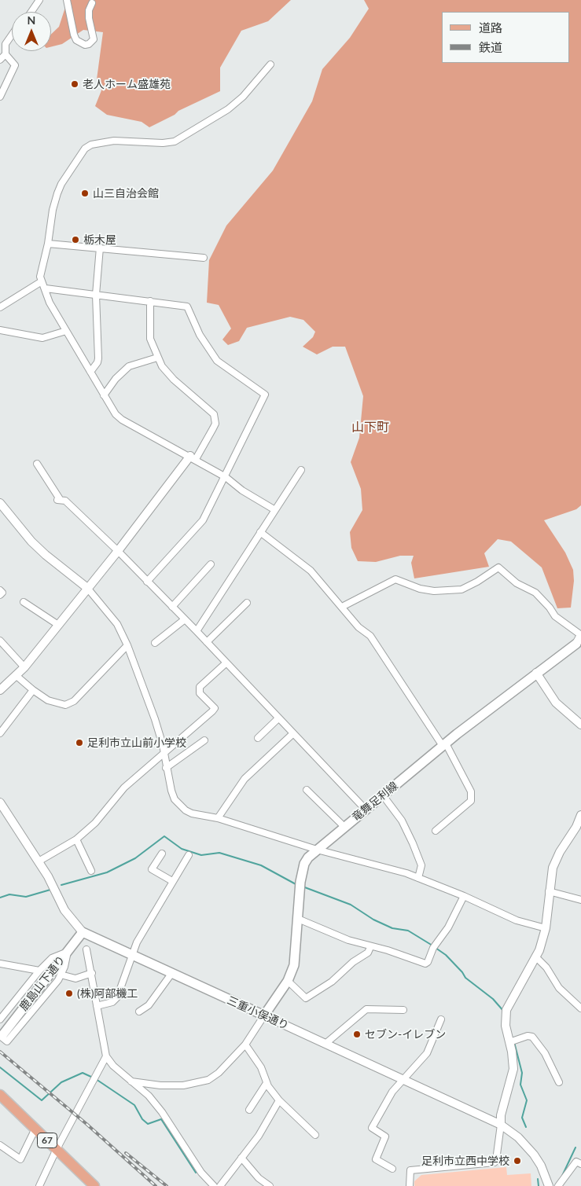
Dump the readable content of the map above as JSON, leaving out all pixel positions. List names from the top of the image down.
{
  "streets": {
    "main road": [
      "竜舞足利線",
      "鹿島山下通り",
      "三重小俣通り",
      "67"
    ]
  },
  "crossings": [
    ["竜舞足利線", "三重小俣通り"],
    ["鹿島山下通り", "三重小俣通り"]
  ],
  "districts": ["山下町"],
  "places": [
    "老人ホーム盛雄苑",
    "山三自治会館",
    "栃木屋",
    "足利市立山前小学校",
    "(株)阿部機工",
    "セブン-イレブン",
    "足利市立西中学校"
  ],
  "legend": ["道路", "鉄道"],
  "north": "top"
}
